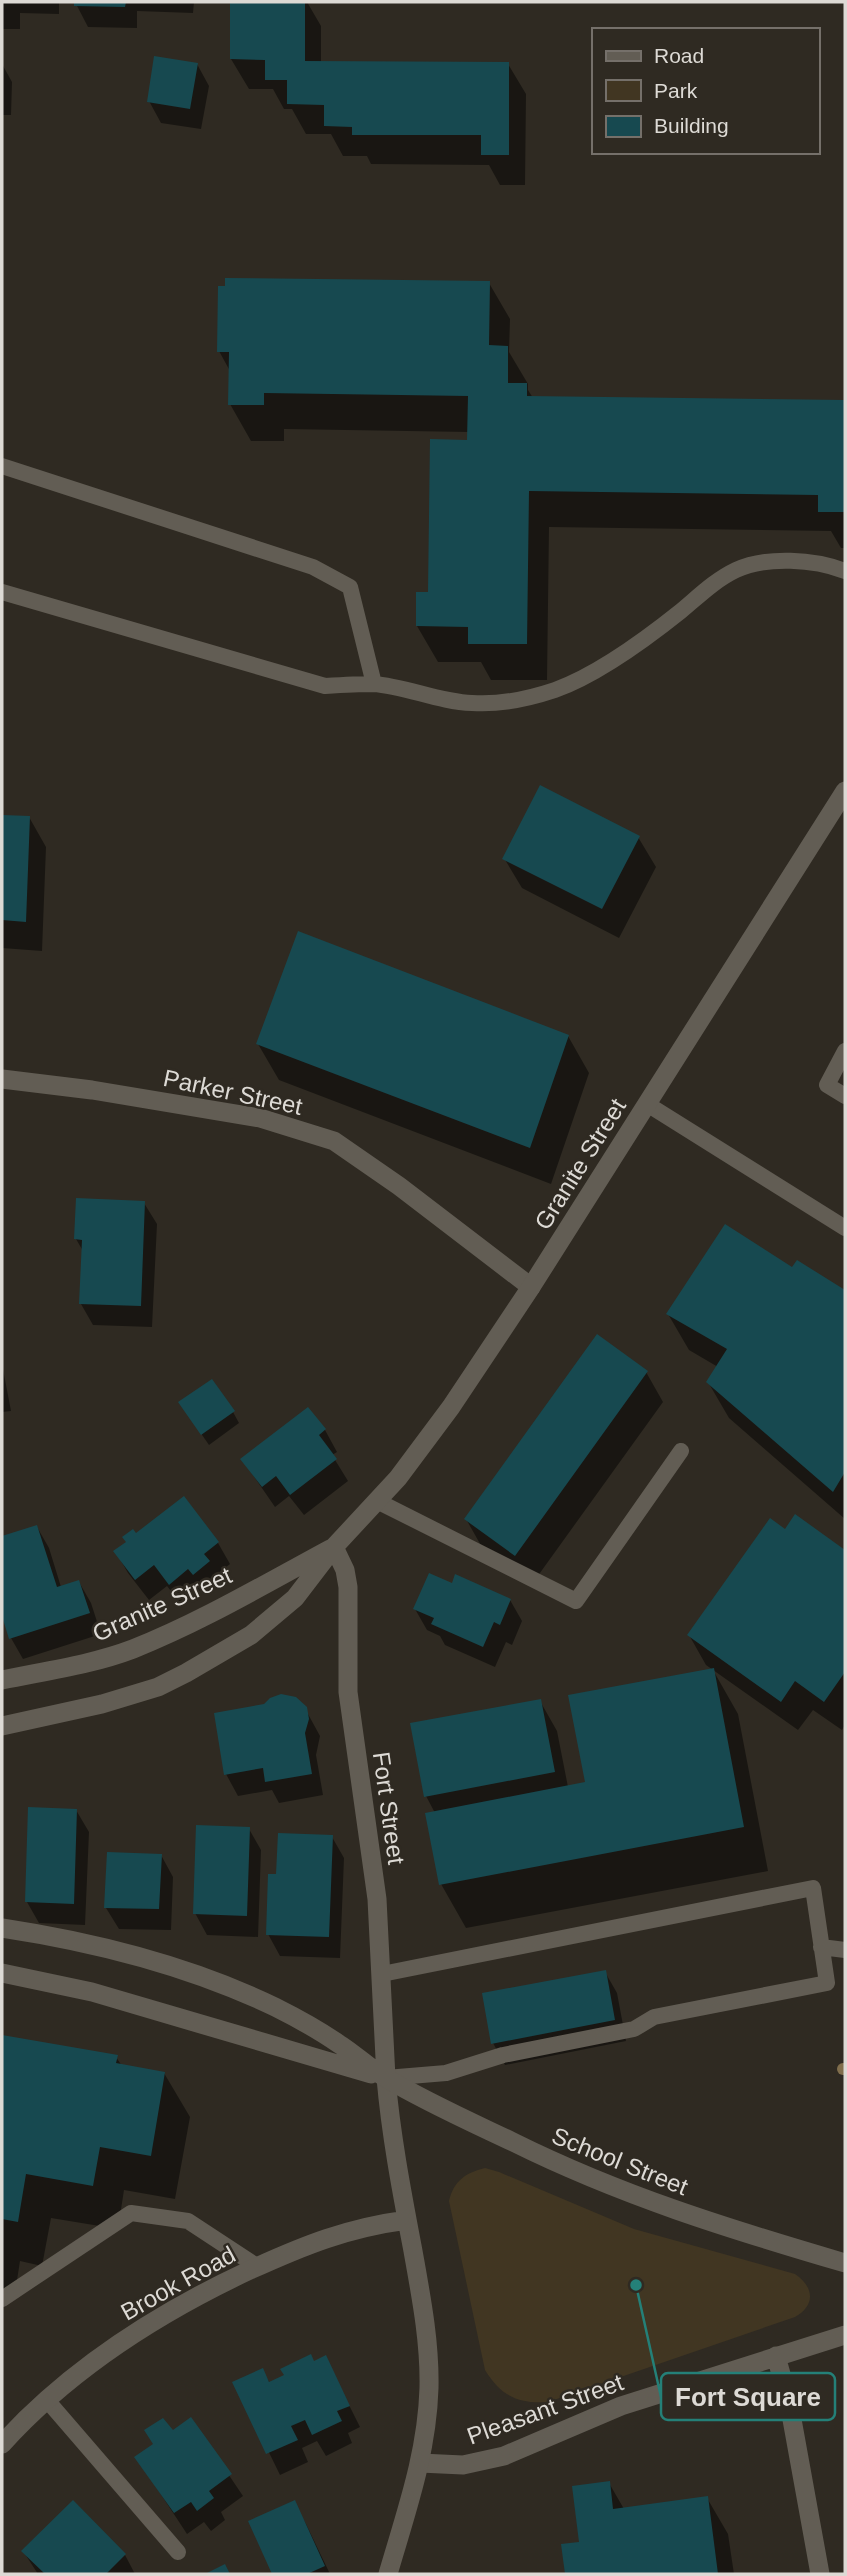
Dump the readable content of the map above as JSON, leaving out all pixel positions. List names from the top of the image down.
{
  "streets": {
    "main road": [
      "Parker Street",
      "Granite Street",
      "Fort Street",
      "School Street",
      "Brook Road",
      "Pleasant Street"
    ]
  },
  "crossings": [
    ["Parker Street", "Granite Street"],
    ["Granite Street", "Fort Street"],
    ["Fort Street", "School Street"]
  ],
  "places": ["Fort Square"],
  "legend": ["Road", "Park", "Building"]
}
